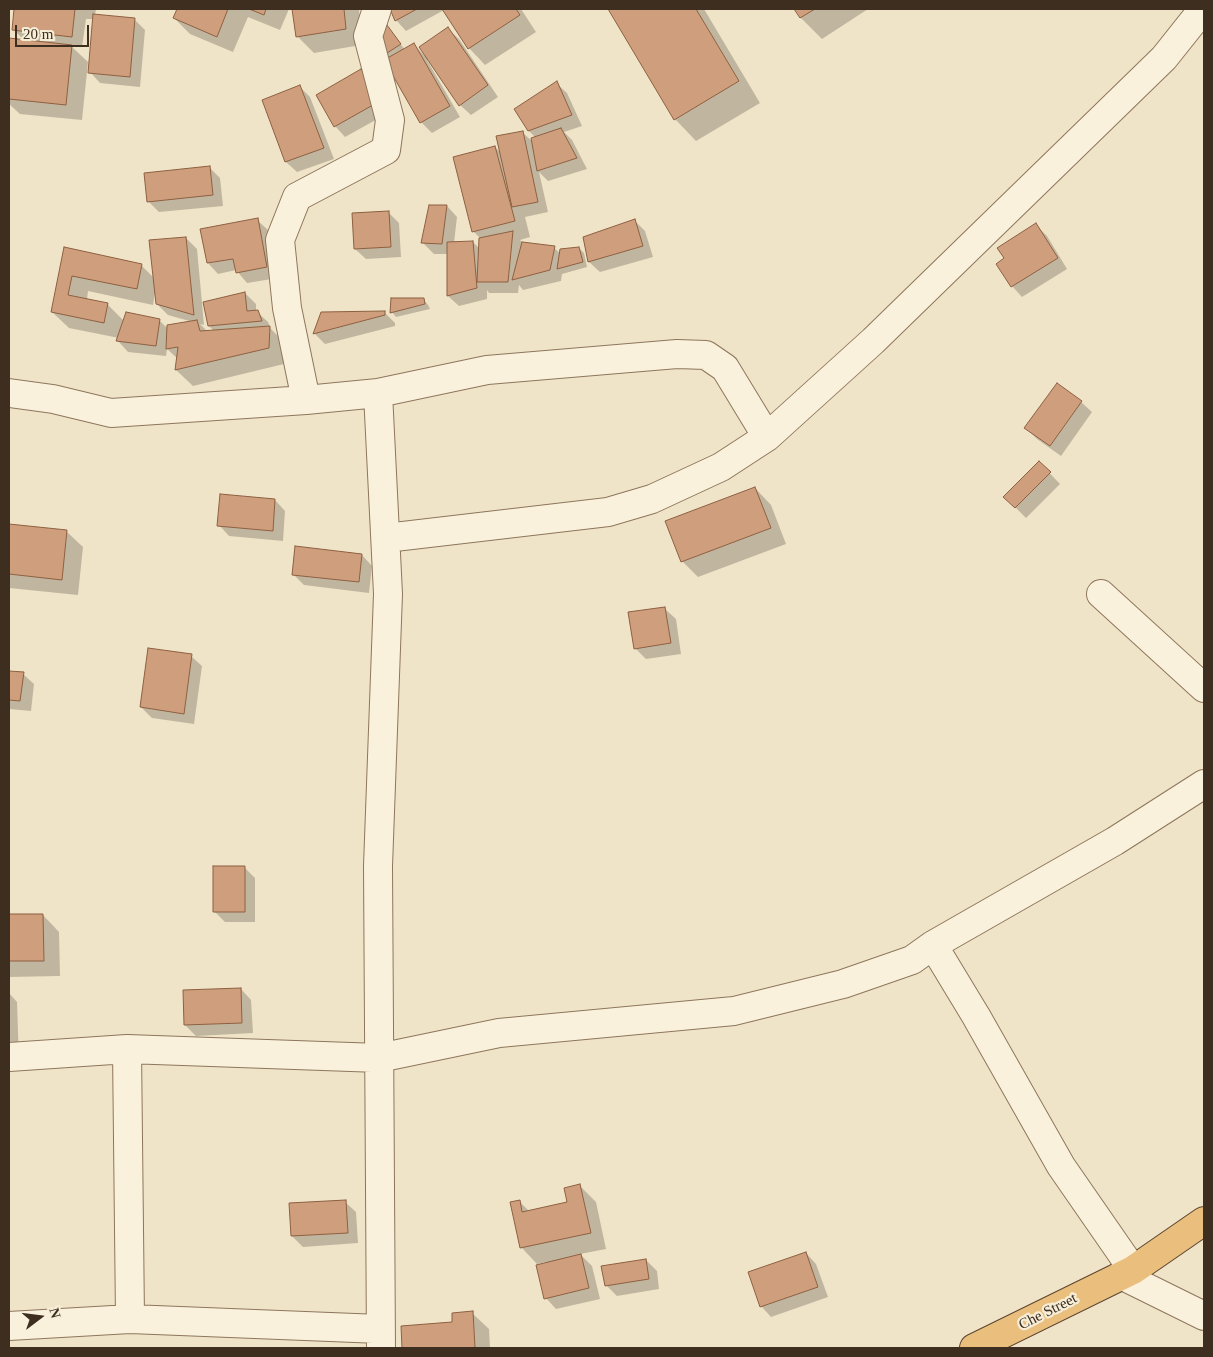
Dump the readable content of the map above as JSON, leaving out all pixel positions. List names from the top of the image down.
{
  "streets": {
    "highway": ["Che Street"]
  },
  "scale_bar": "20 m",
  "north": "right"
}
